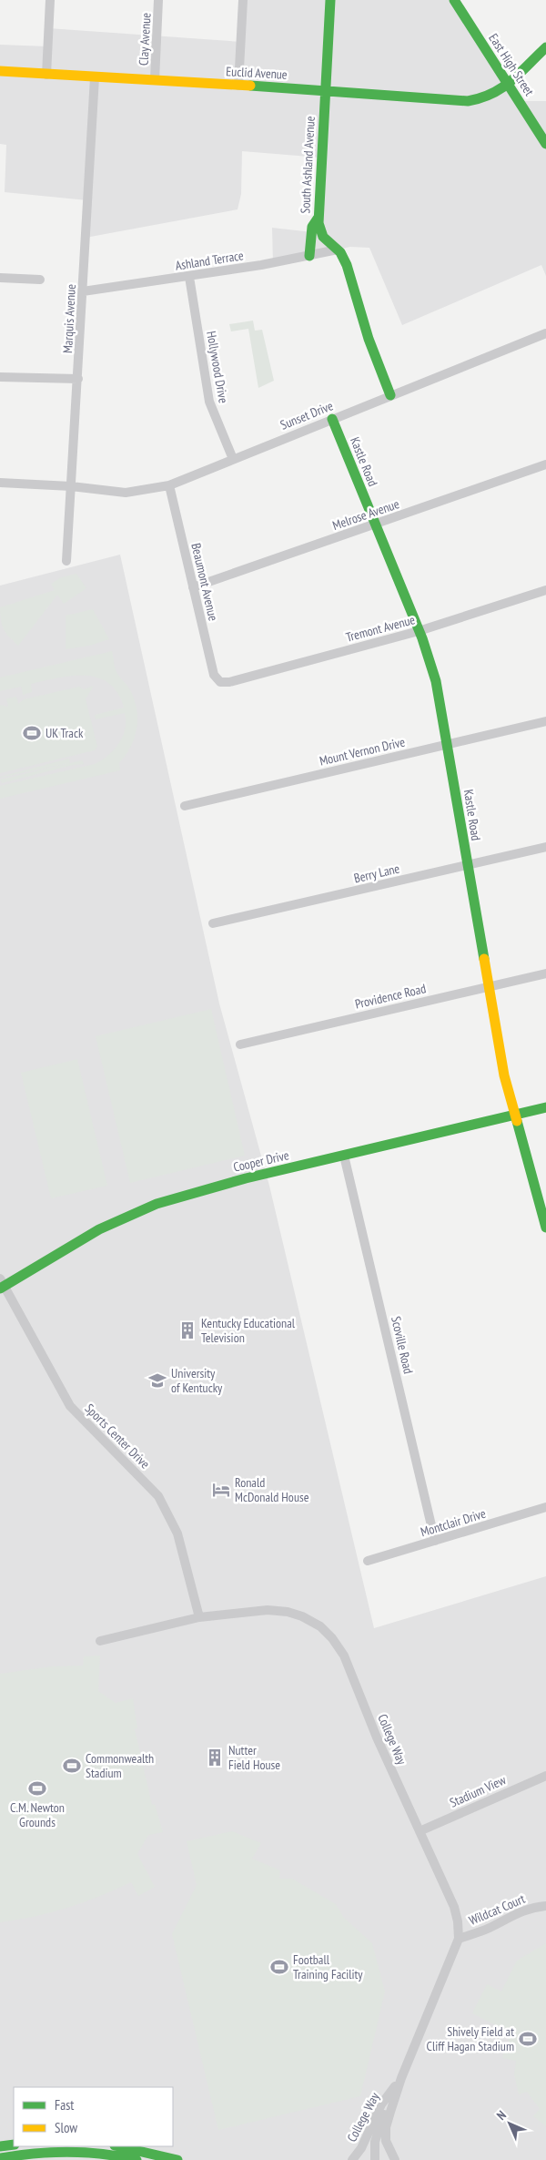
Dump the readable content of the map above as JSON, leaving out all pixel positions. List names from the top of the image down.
{
  "streets": {
    "main road": [
      "East High Street",
      "Euclid Avenue",
      "South Ashland Avenue",
      "Kastle Road",
      "Cooper Drive"
    ],
    "street": [
      "Clay Avenue",
      "Ashland Terrace",
      "Marquis Avenue",
      "Hollywood Drive",
      "Sunset Drive",
      "Melrose Avenue",
      "Beaumont Avenue",
      "Tremont Avenue",
      "Mount Vernon Drive",
      "Berry Lane",
      "Providence Road",
      "Scoville Road",
      "Sports Center Drive",
      "Montclair Drive",
      "College Way",
      "Stadium View",
      "Wildcat Court"
    ]
  },
  "crossings": [
    ["Clay Avenue", "Euclid Avenue"],
    ["East High Street", "Euclid Avenue"],
    ["Euclid Avenue", "South Ashland Avenue"],
    ["Euclid Avenue", "Marquis Avenue"],
    ["South Ashland Avenue", "Ashland Terrace"],
    ["South Ashland Avenue", "Sunset Drive"],
    ["Ashland Terrace", "Marquis Avenue"],
    ["Ashland Terrace", "Hollywood Drive"],
    ["Marquis Avenue", "Sunset Drive"],
    ["Hollywood Drive", "Sunset Drive"],
    ["Sunset Drive", "Kastle Road"],
    ["Sunset Drive", "Beaumont Avenue"],
    ["Kastle Road", "Melrose Avenue"],
    ["Kastle Road", "Tremont Avenue"],
    ["Kastle Road", "Mount Vernon Drive"],
    ["Kastle Road", "Berry Lane"],
    ["Kastle Road", "Providence Road"],
    ["Kastle Road", "Cooper Drive"],
    ["Melrose Avenue", "Beaumont Avenue"],
    ["Beaumont Avenue", "Tremont Avenue"],
    ["Cooper Drive", "Scoville Road"],
    ["Cooper Drive", "Sports Center Drive"],
    ["Scoville Road", "Montclair Drive"],
    ["Sports Center Drive", "College Way"],
    ["College Way", "Stadium View"],
    ["College Way", "Wildcat Court"]
  ],
  "places": {
    "sports": [
      "UK Track",
      "Commonwealth Stadium",
      "C.M. Newton Grounds",
      "Football Training Facility",
      "Shively Field at Cliff Hagan Stadium"
    ],
    "building": ["Kentucky Educational Television", "Nutter Field House"],
    "school or university": ["University of Kentucky"],
    "hotel": ["Ronald McDonald House"]
  },
  "legend": ["Fast", "Slow"],
  "north": "top left"
}
